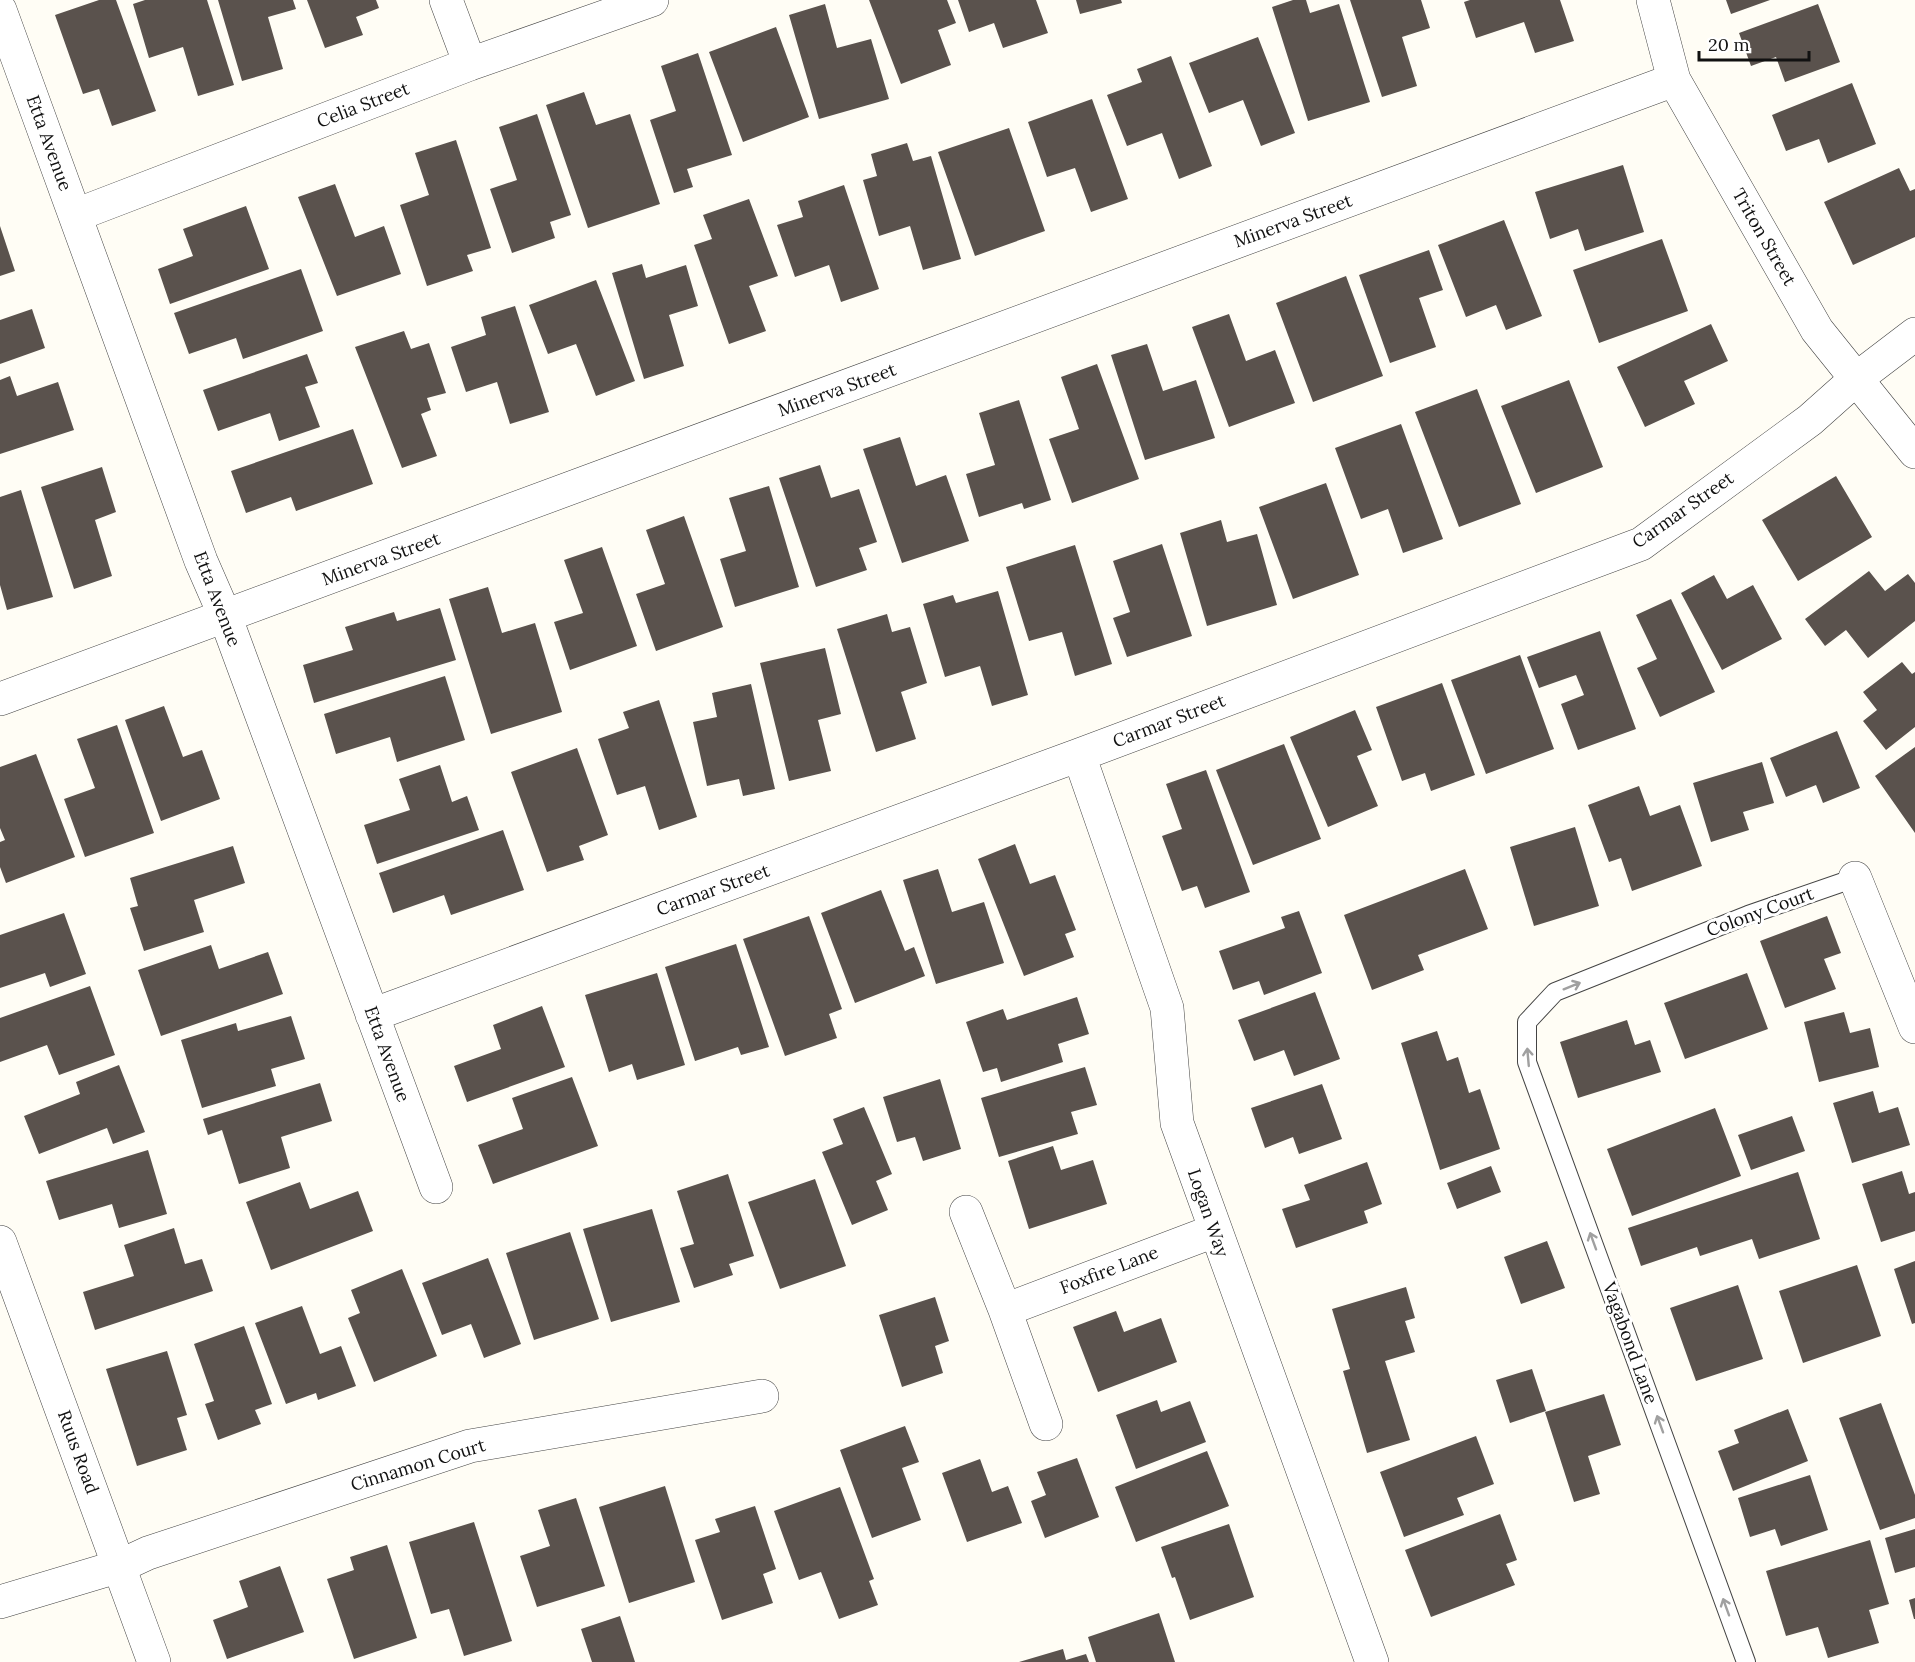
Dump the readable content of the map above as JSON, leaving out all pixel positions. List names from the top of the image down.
{
  "streets": {
    "street": [
      "Celia Street",
      "Etta Avenue",
      "Minerva Street",
      "Triton Street",
      "Carmar Street",
      "Colony Court",
      "Logan Way",
      "Foxfire Lane",
      "Ruus Road",
      "Cinnamon Court"
    ],
    "lane": ["Vagabond Lane"]
  },
  "crossings": [
    ["Celia Street", "Etta Avenue"],
    ["Etta Avenue", "Minerva Street"],
    ["Etta Avenue", "Carmar Street"],
    ["Minerva Street", "Triton Street"],
    ["Triton Street", "Carmar Street"],
    ["Carmar Street", "Logan Way"],
    ["Colony Court", "Vagabond Lane"],
    ["Logan Way", "Foxfire Lane"],
    ["Ruus Road", "Cinnamon Court"]
  ],
  "one_way": ["Colony Court", "Vagabond Lane"],
  "scale_bar": "20 m"
}
